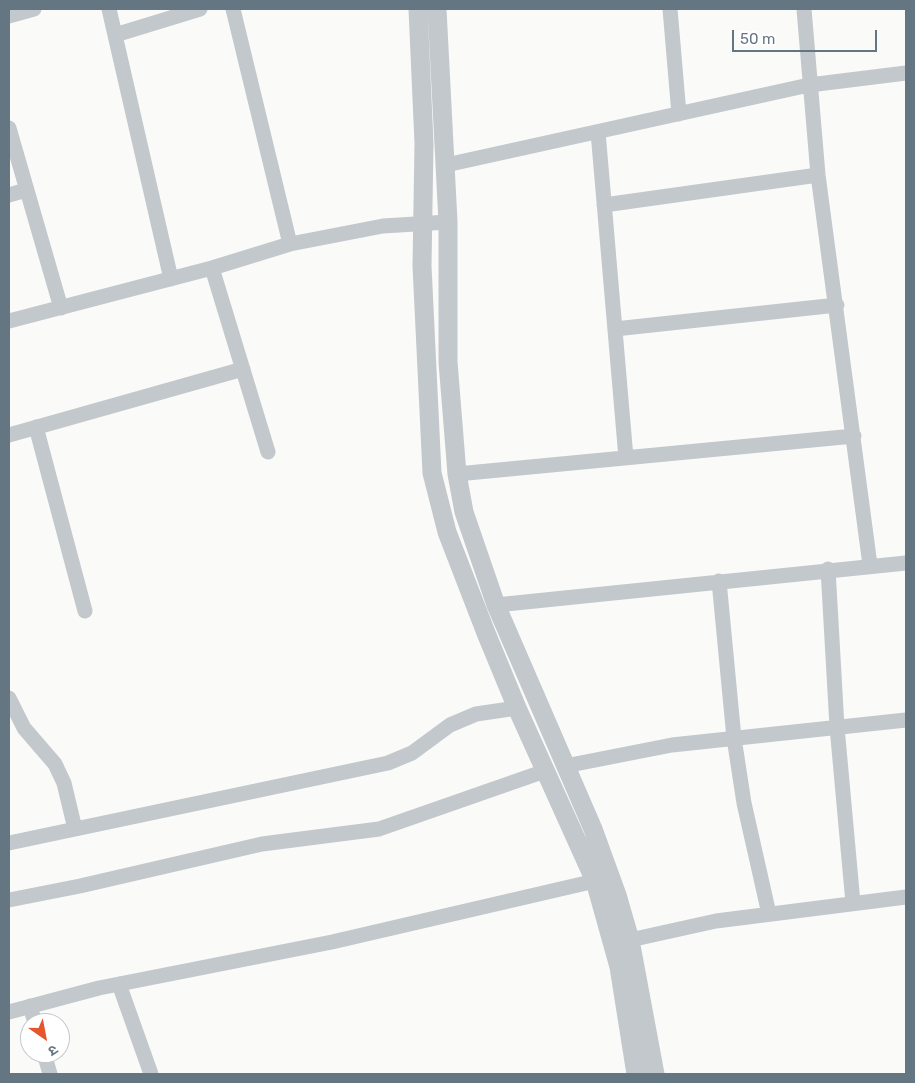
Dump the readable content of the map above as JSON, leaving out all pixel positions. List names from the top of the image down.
{
  "scale_bar": "50 m",
  "north": "bottom right"
}
